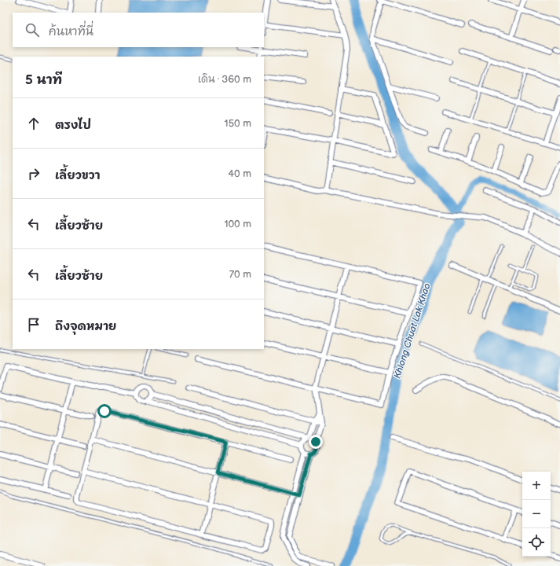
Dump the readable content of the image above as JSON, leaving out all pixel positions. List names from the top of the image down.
{
  "water": ["Khlong Chuat Lak Khao"],
  "page": {
    "search": "ค้นหาที่นี่",
    "heading": ["5 นาที", "เดิน · 360 m"],
    "list": [
      ["ตรงไป", "150 m"],
      ["เลี้ยวขวา", "40 m"],
      ["เลี้ยวซ้าย", "100 m"],
      ["เลี้ยวซ้าย", "70 m"],
      "ถึงจุดหมาย"
    ],
    "map_buttons": ["+", "−"]
  }
}
